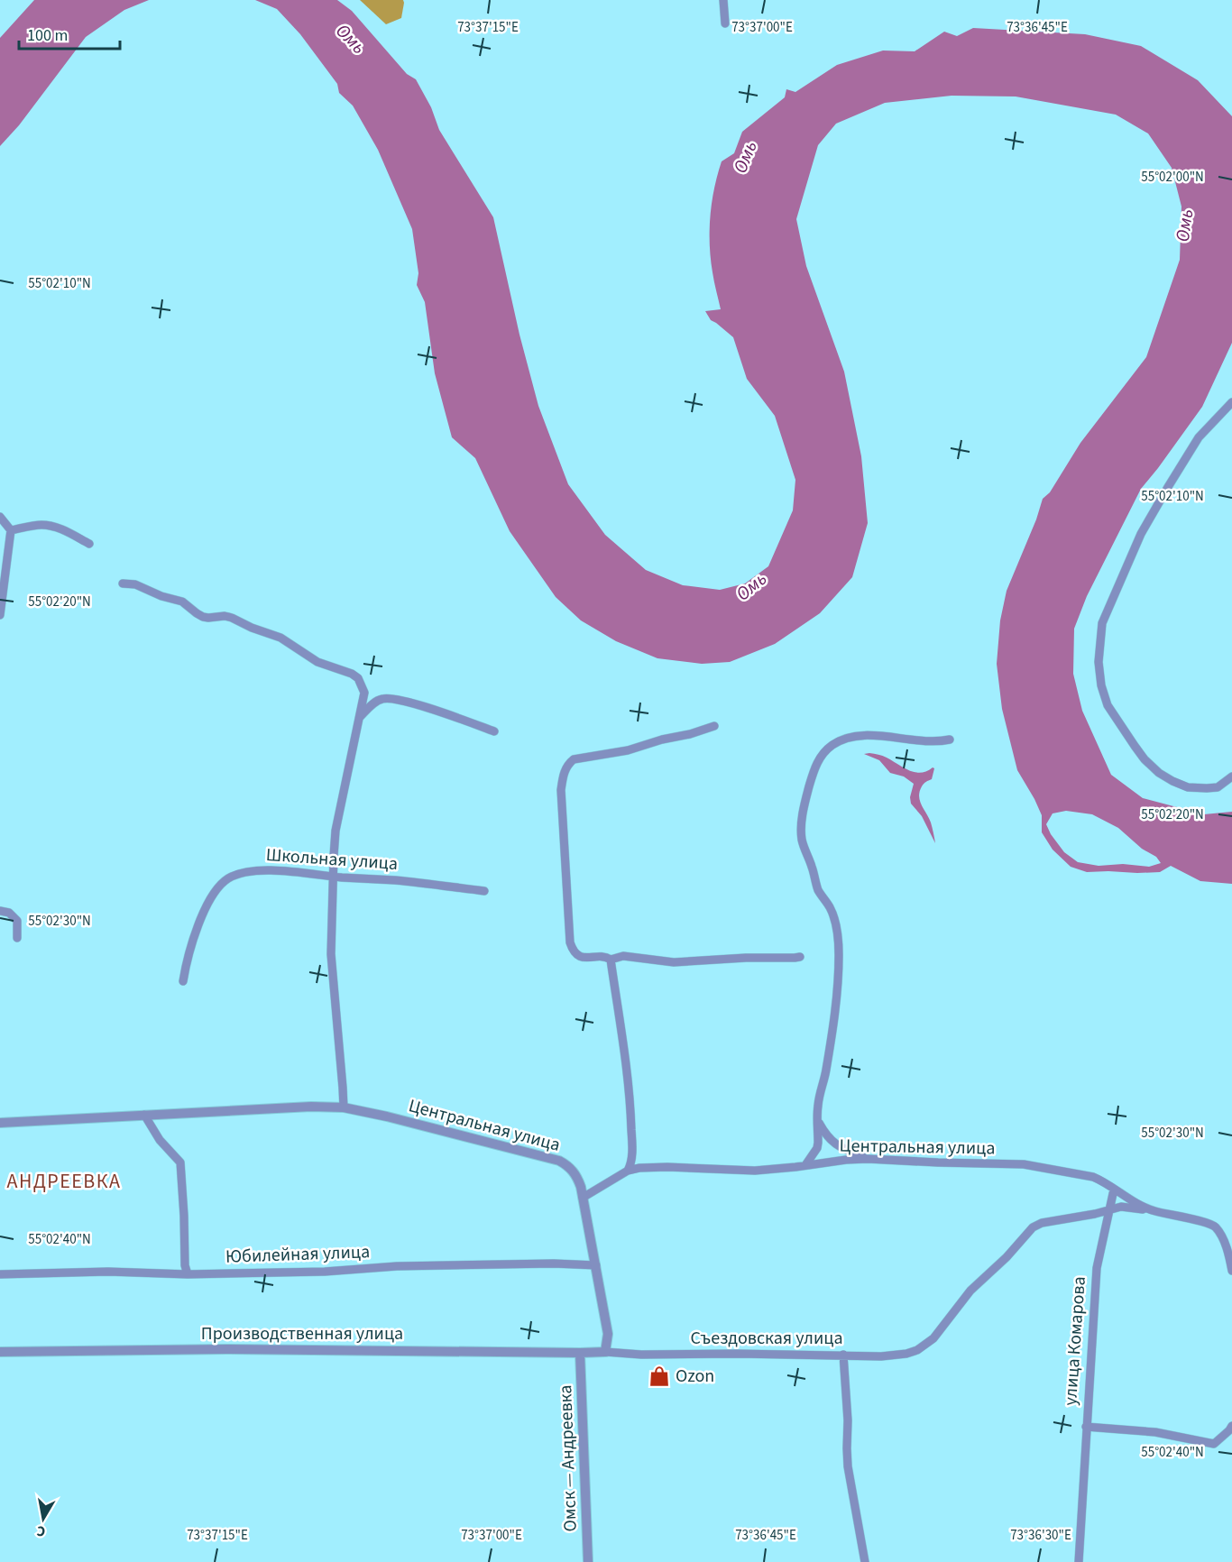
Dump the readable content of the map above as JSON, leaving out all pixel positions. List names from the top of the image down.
{
  "streets": {
    "street": [
      "Школьная улица",
      "Центральная улица",
      "Юбилейная улица",
      "Производственная улица",
      "Съездовская улица",
      "улица Комарова",
      "Омск — Андреевка"
    ]
  },
  "crossings": [
    ["Центральная улица", "улица Комарова"],
    ["Производственная улица", "Съездовская улица"],
    ["Производственная улица", "Омск — Андреевка"],
    ["Съездовская улица", "улица Комарова"]
  ],
  "districts": ["АНДРЕЕВКА"],
  "water": ["Омь"],
  "places": {
    "shop": ["Ozon"]
  },
  "scale_bar": "100 m",
  "north": "bottom",
  "coordinates": [
    "73°37'15\"E",
    "73°37'00\"E",
    "73°36'45\"E",
    "55°02'00\"N",
    "55°02'10\"N",
    "55°02'20\"N",
    "55°02'30\"N",
    "55°02'40\"N",
    "73°36'30\"E"
  ]
}
